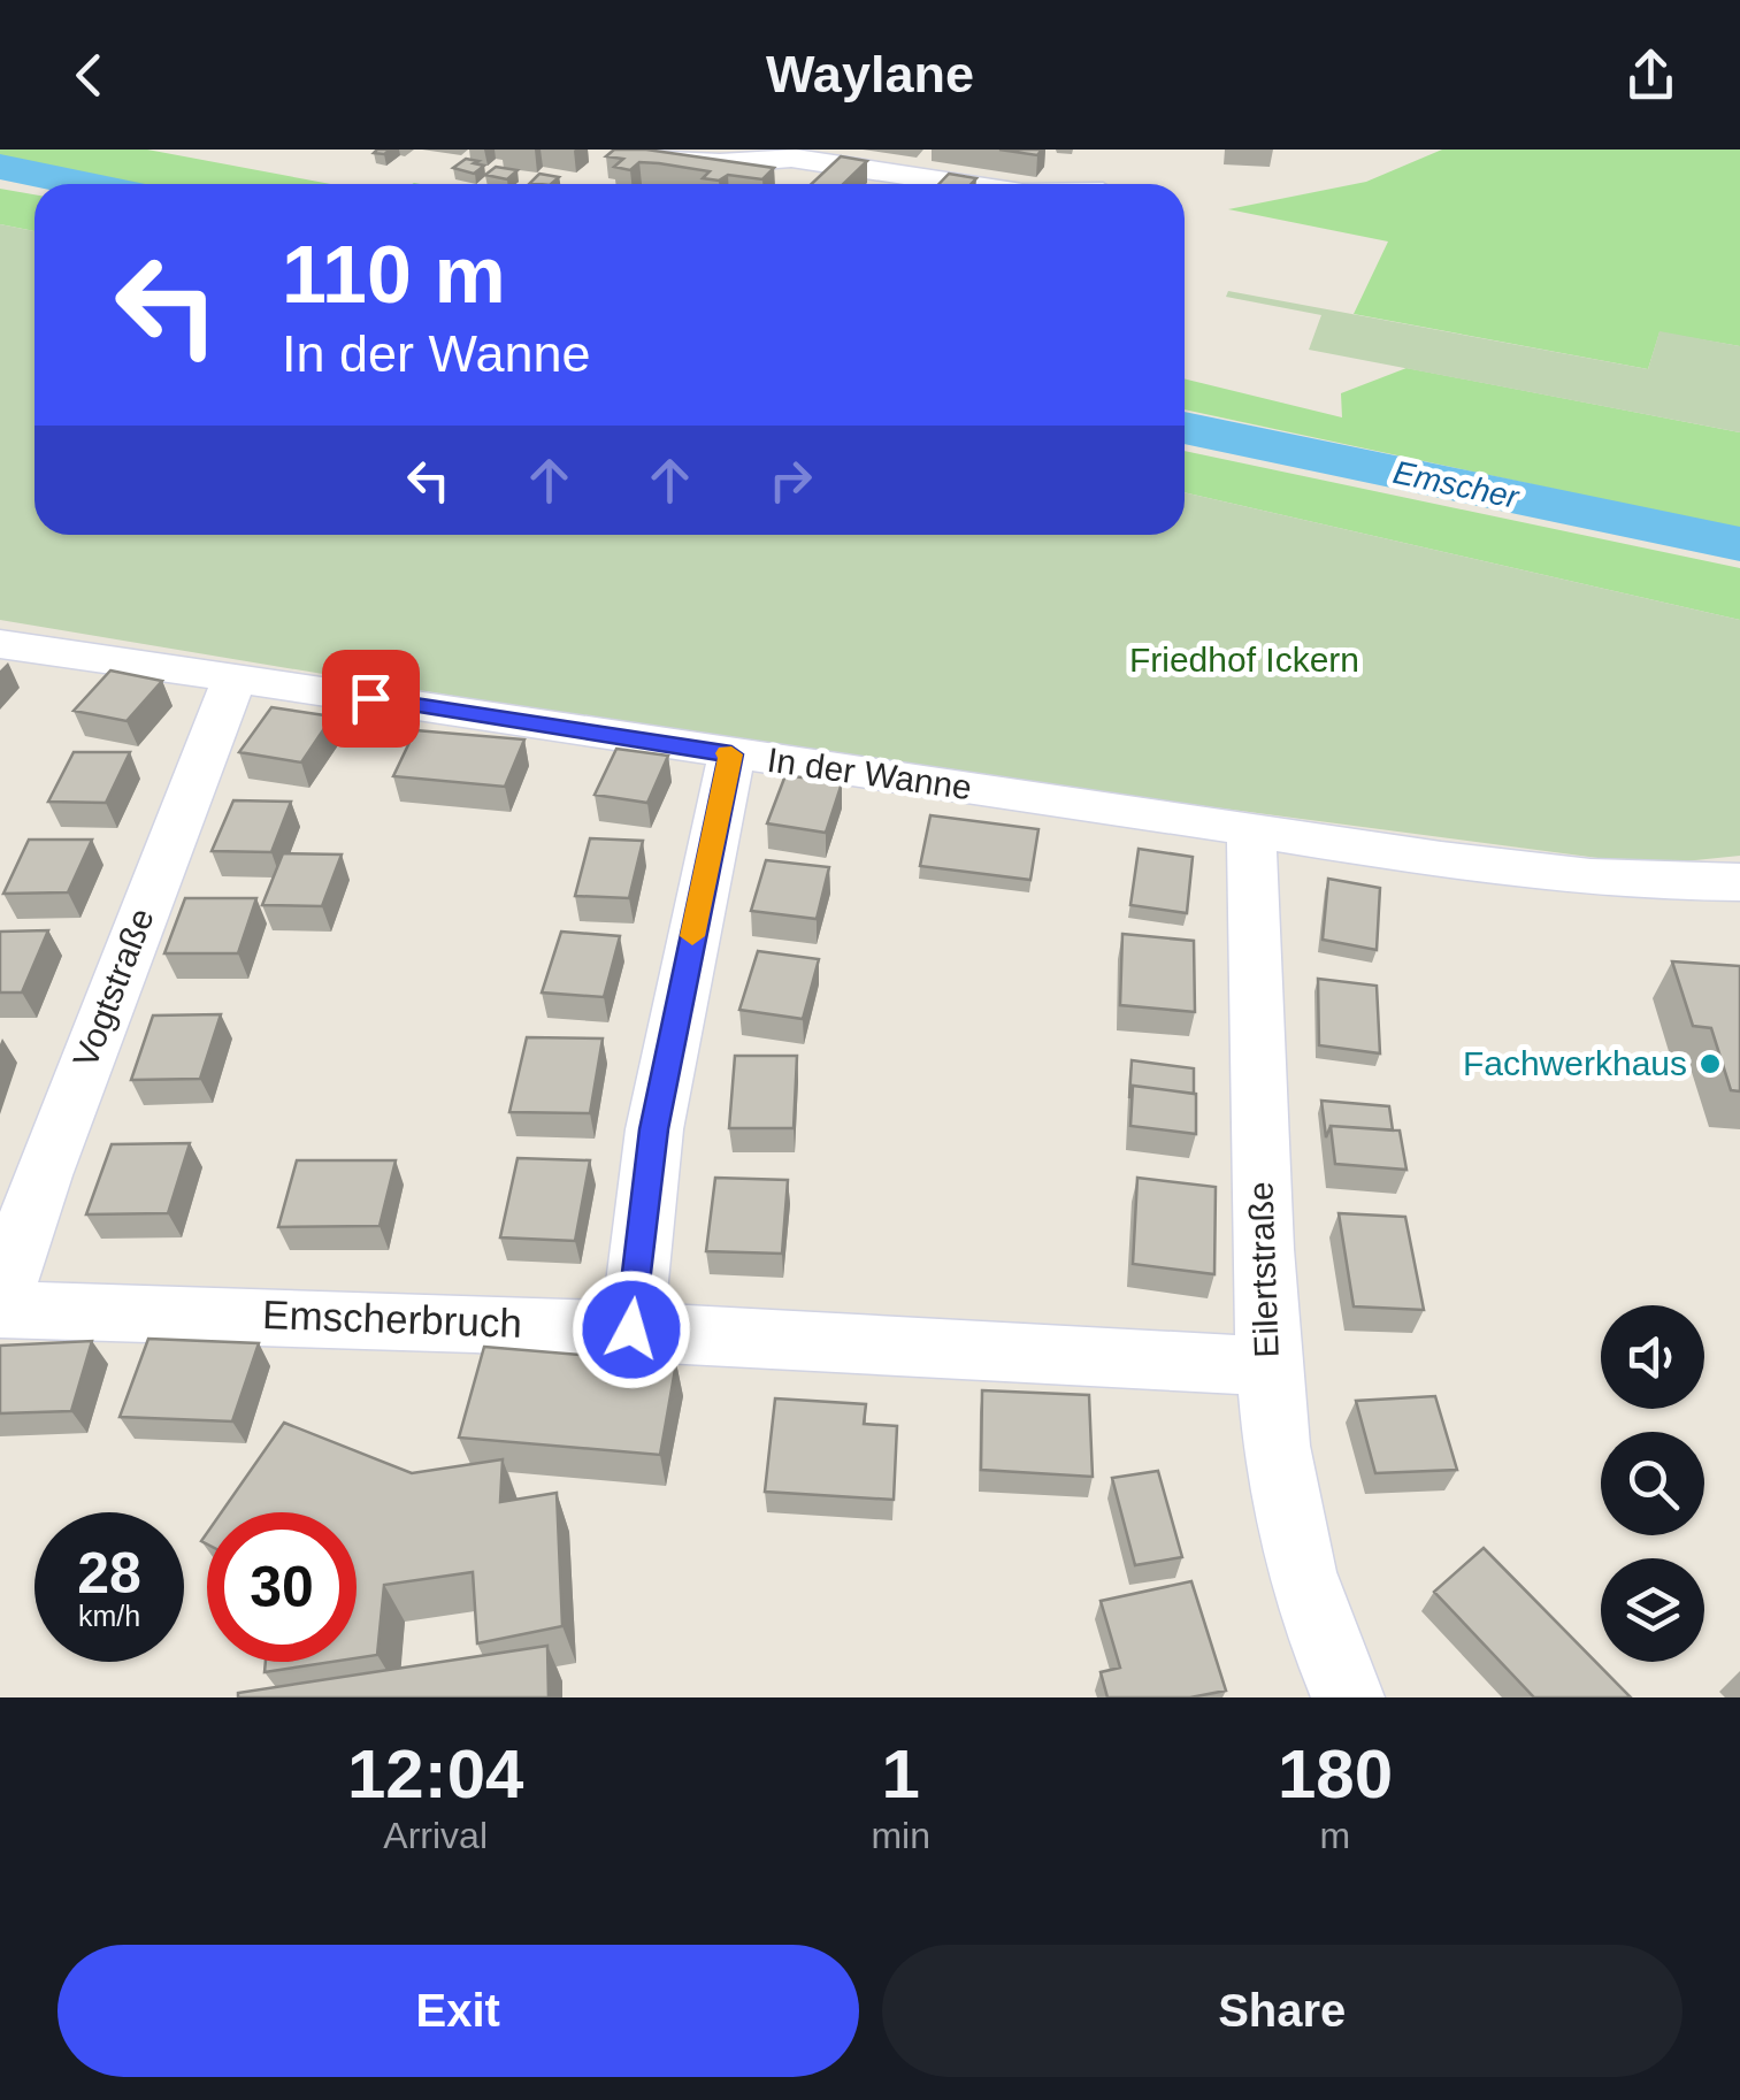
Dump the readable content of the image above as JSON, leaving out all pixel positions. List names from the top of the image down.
{
  "streets": {
    "street": [
      "In der Wanne",
      "Vogtstraße",
      "Eilertstraße",
      "Emscherbruch"
    ]
  },
  "crossings": [
    ["In der Wanne", "Vogtstraße"],
    ["In der Wanne", "Eilertstraße"],
    ["Vogtstraße", "Emscherbruch"],
    ["Eilertstraße", "Emscherbruch"]
  ],
  "water": ["Emscher"],
  "parks": ["Friedhof Ickern"],
  "places": ["Fachwerkhaus"],
  "page": {
    "header": "Waylane",
    "turn": ["110 m", "In der Wanne"],
    "speed": "28 km/h",
    "limit": "30",
    "eta": [
      "12:04",
      "Arrival",
      "1",
      "min",
      "180",
      "m"
    ],
    "buttons": ["Exit", "Share"]
  }
}
